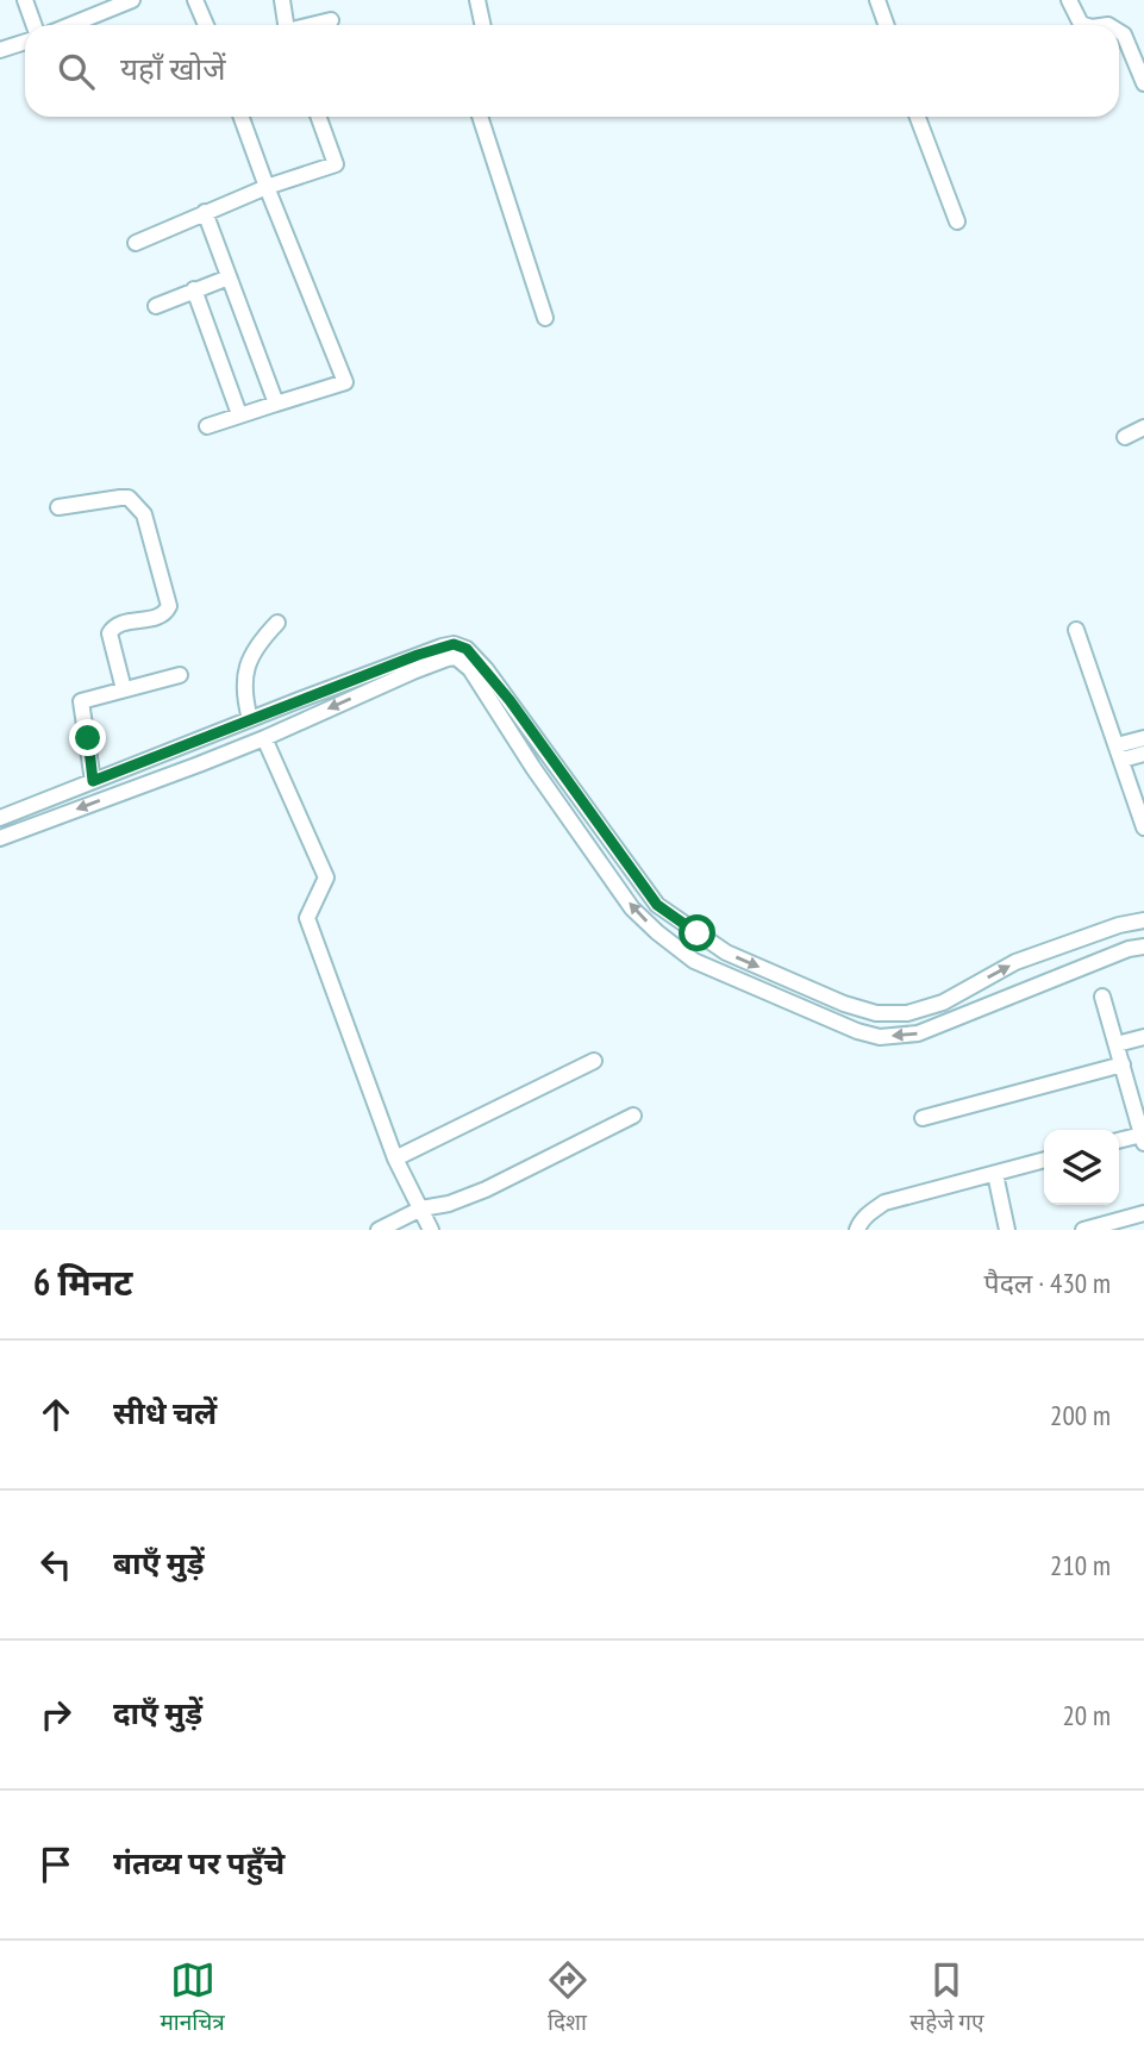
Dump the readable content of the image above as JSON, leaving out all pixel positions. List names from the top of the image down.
{
  "page": {
    "search": "यहाँ खोजें",
    "heading": ["6 मिनट", "पैदल · 430 m"],
    "list": [
      ["सीधे चलें", "200 m"],
      ["बाएँ मुड़ें", "210 m"],
      ["दाएँ मुड़ें", "20 m"],
      "गंतव्य पर पहुँचे"
    ],
    "nav": ["मानचित्र", "दिशा", "सहेजे गए"]
  }
}
